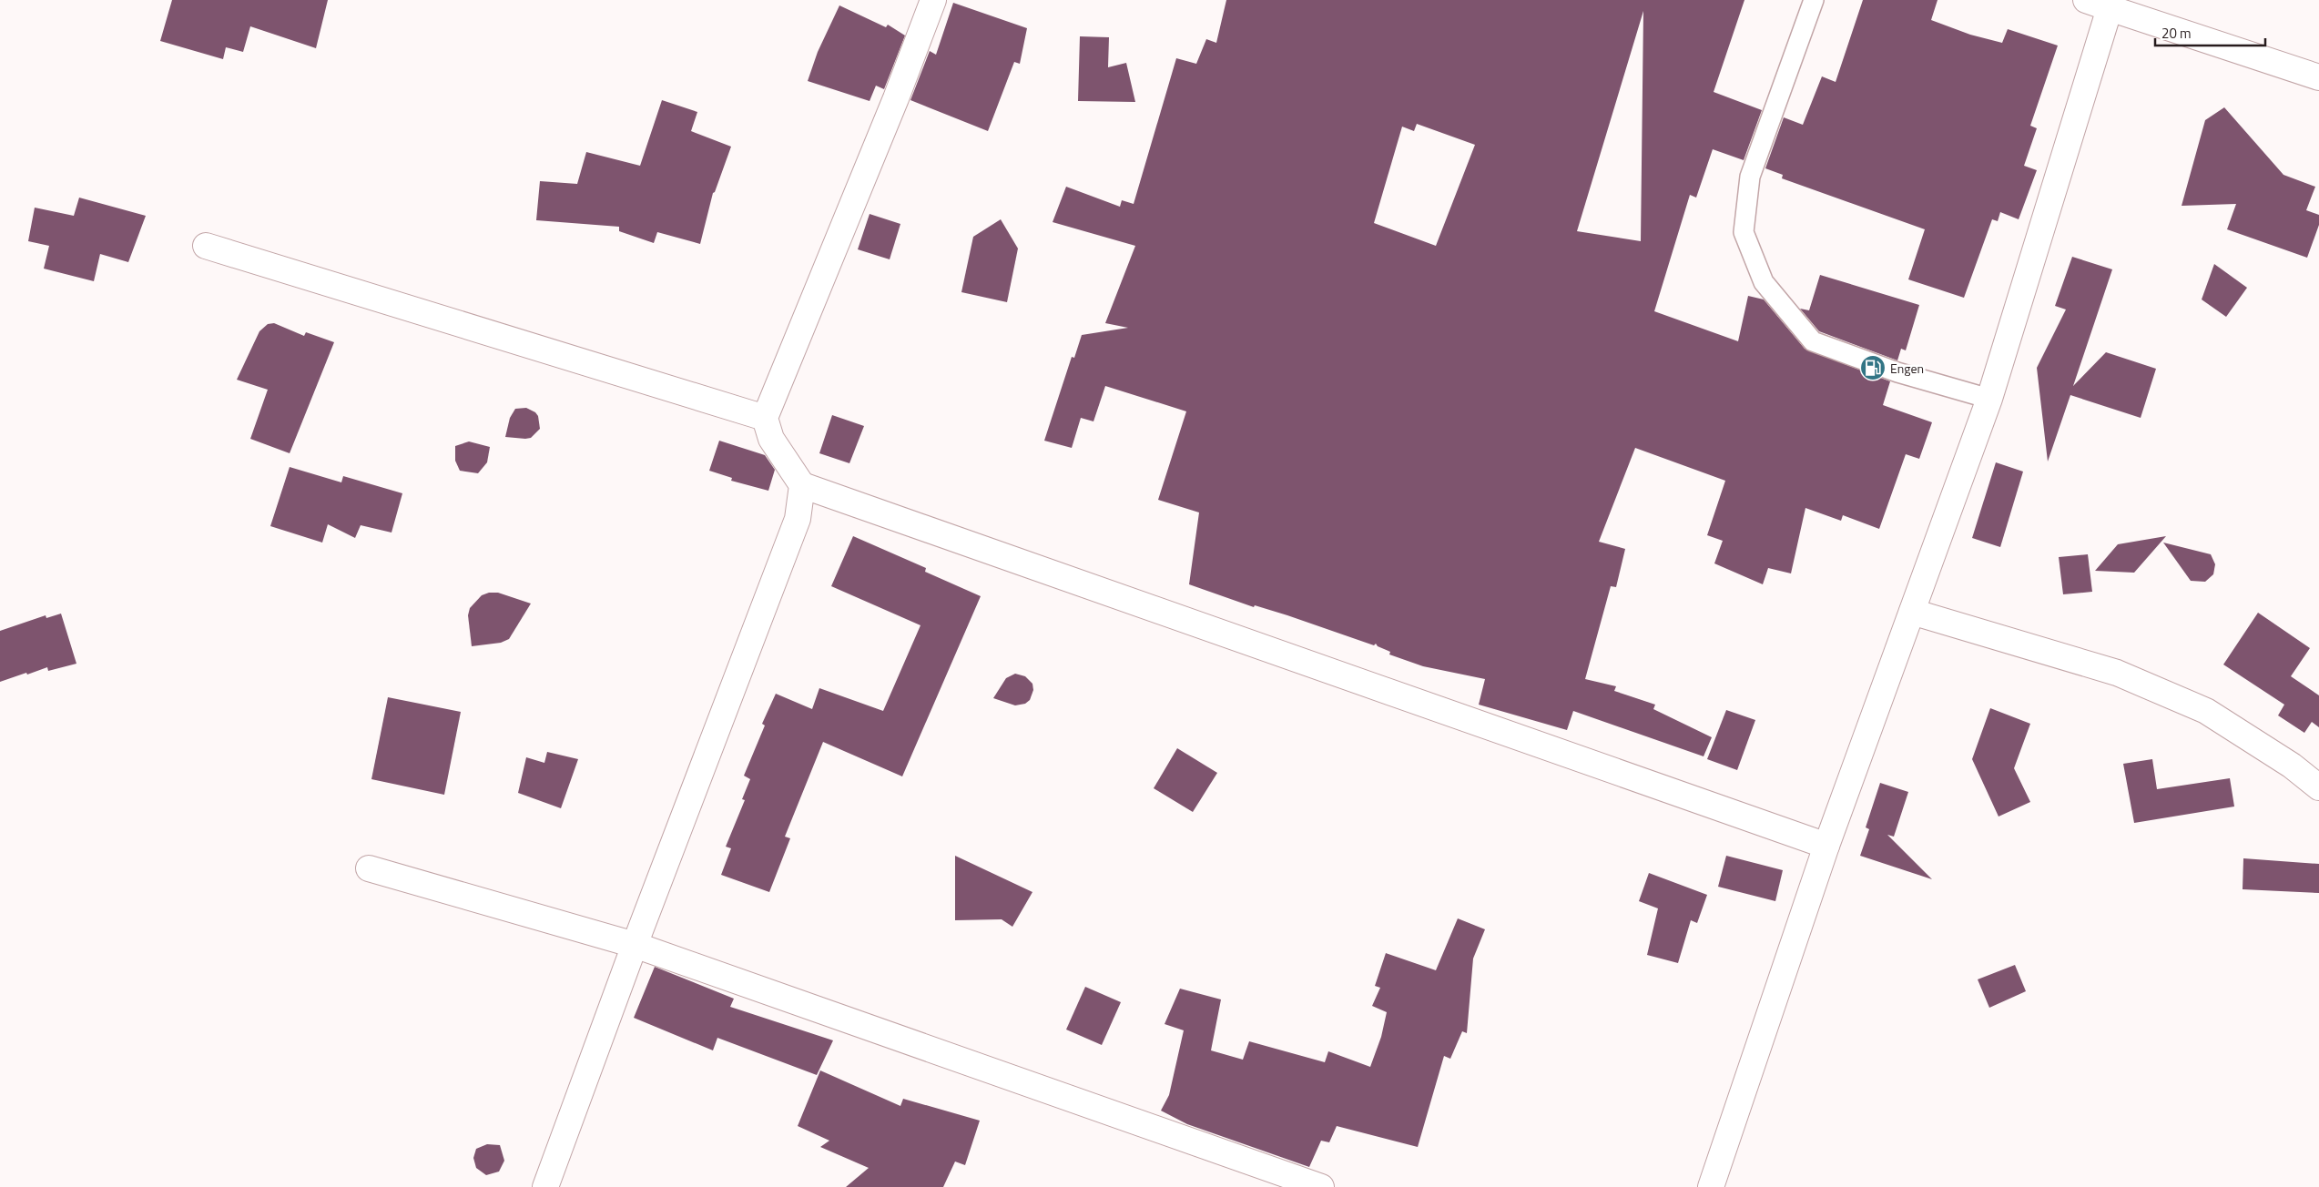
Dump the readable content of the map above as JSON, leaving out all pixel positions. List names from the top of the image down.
{
  "places": {
    "fuel station": ["Engen"]
  },
  "scale_bar": "20 m"
}
